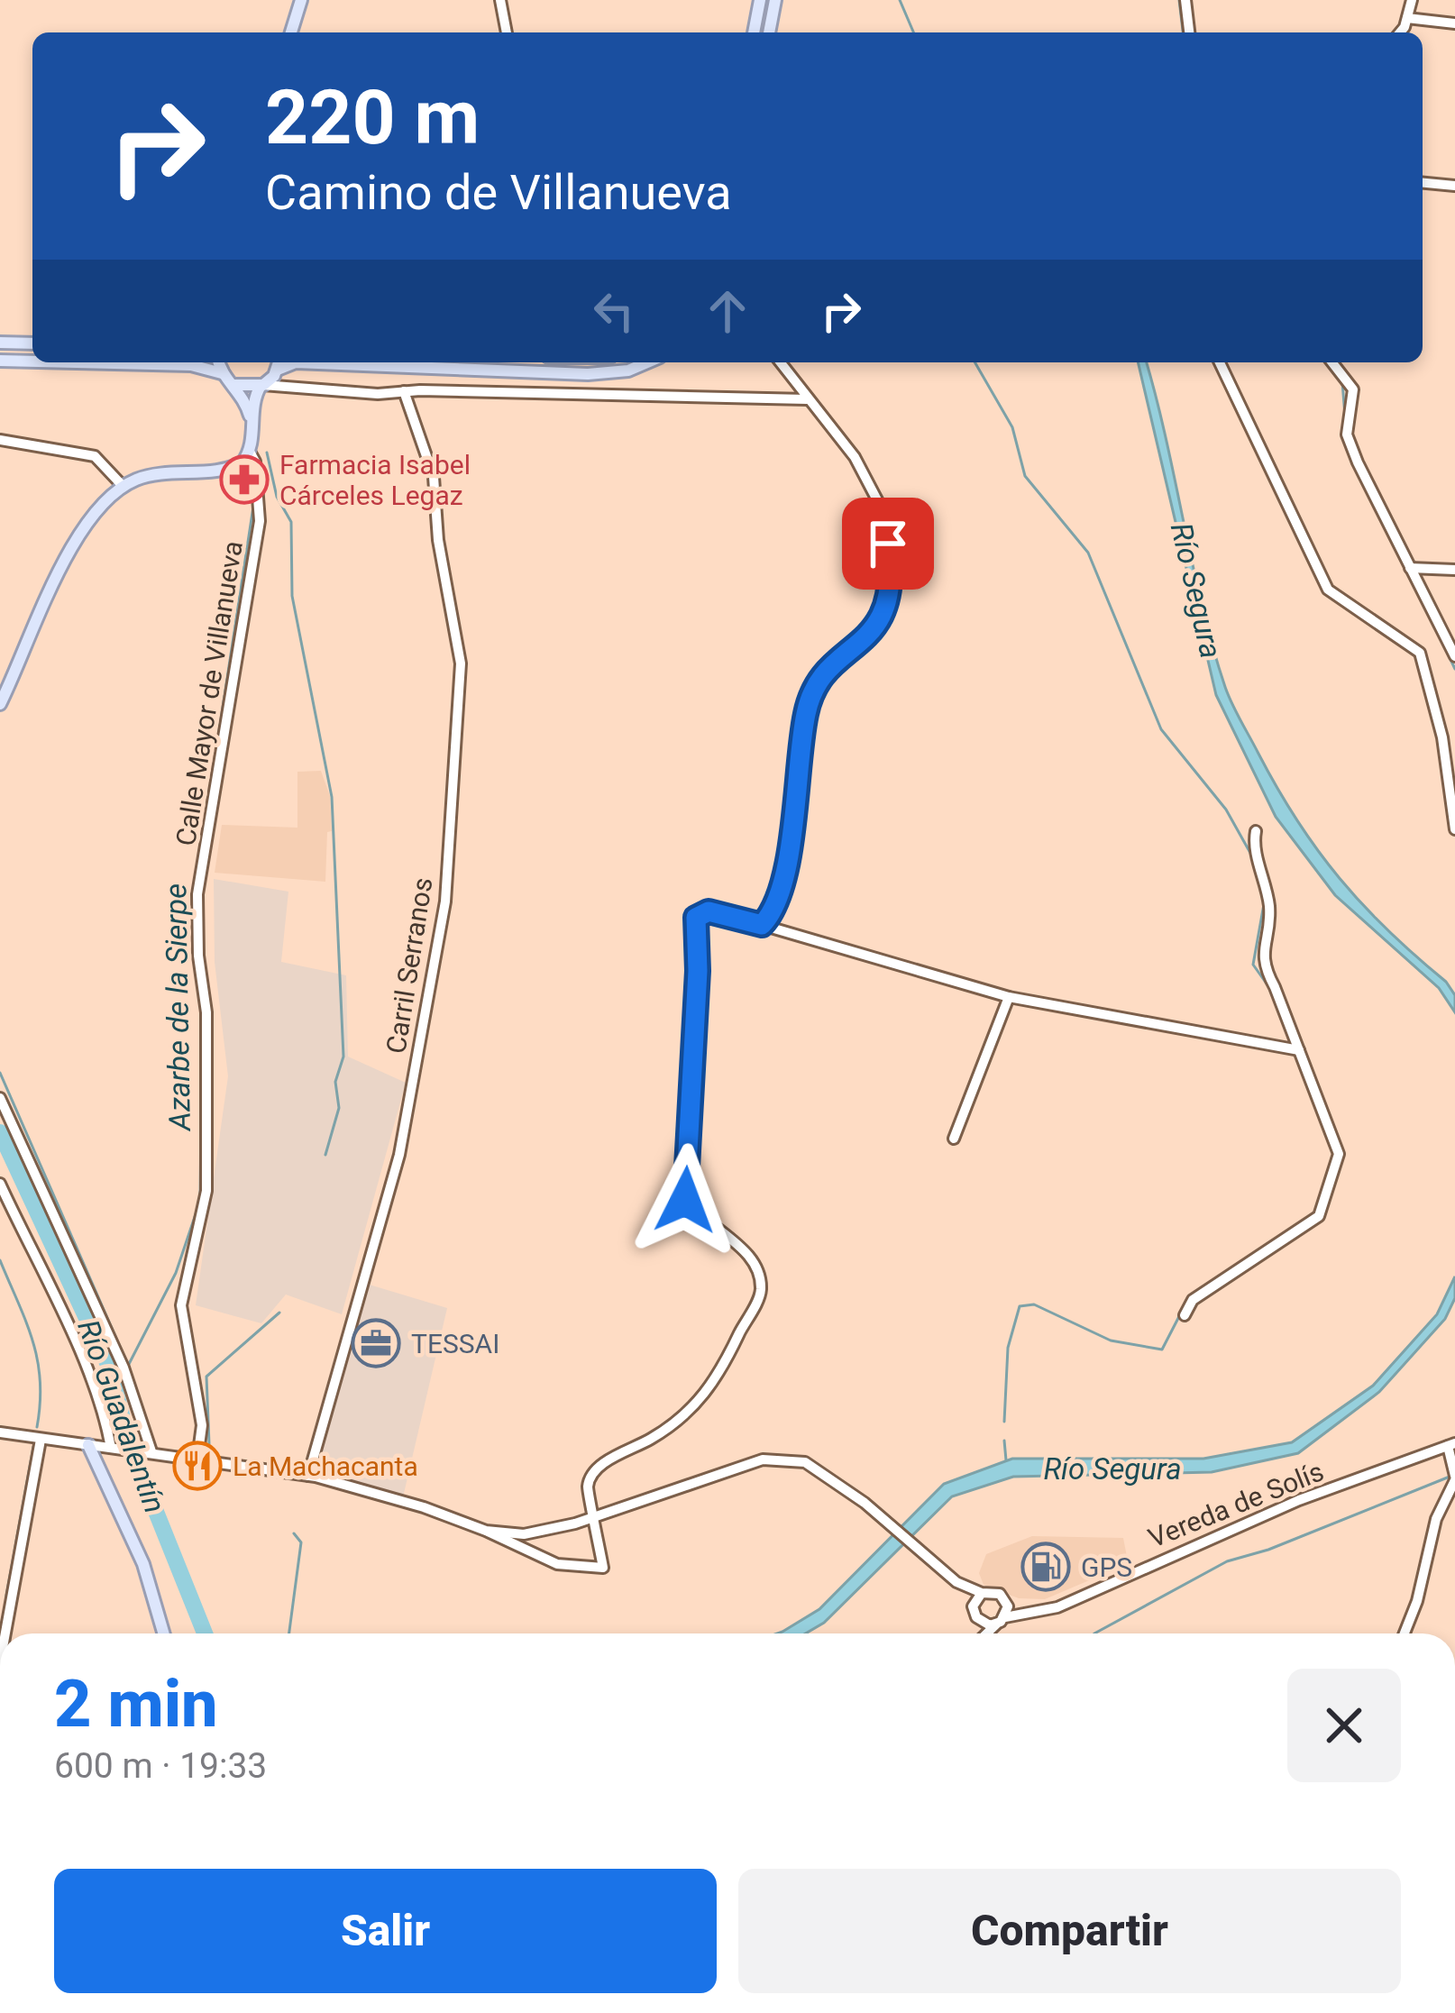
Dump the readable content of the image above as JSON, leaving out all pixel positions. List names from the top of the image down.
{
  "streets": {
    "street": ["Calle Mayor de Villanueva", "Carril Serranos", "Vereda de Solís"]
  },
  "water": ["Río Segura", "Azarbe de la Sierpe", "Río Guadalentín"],
  "places": {
    "pharmacy": ["Farmacia Isabel Cárceles Legaz"],
    "office": ["TESSAI"],
    "restaurant": ["La Machacanta"],
    "fuel station": ["GPS"]
  },
  "page": {
    "turn": ["220 m", "Camino de Villanueva"],
    "heading": ["2 min", "600 m · 19:33"],
    "buttons": ["Salir", "Compartir"]
  }
}
